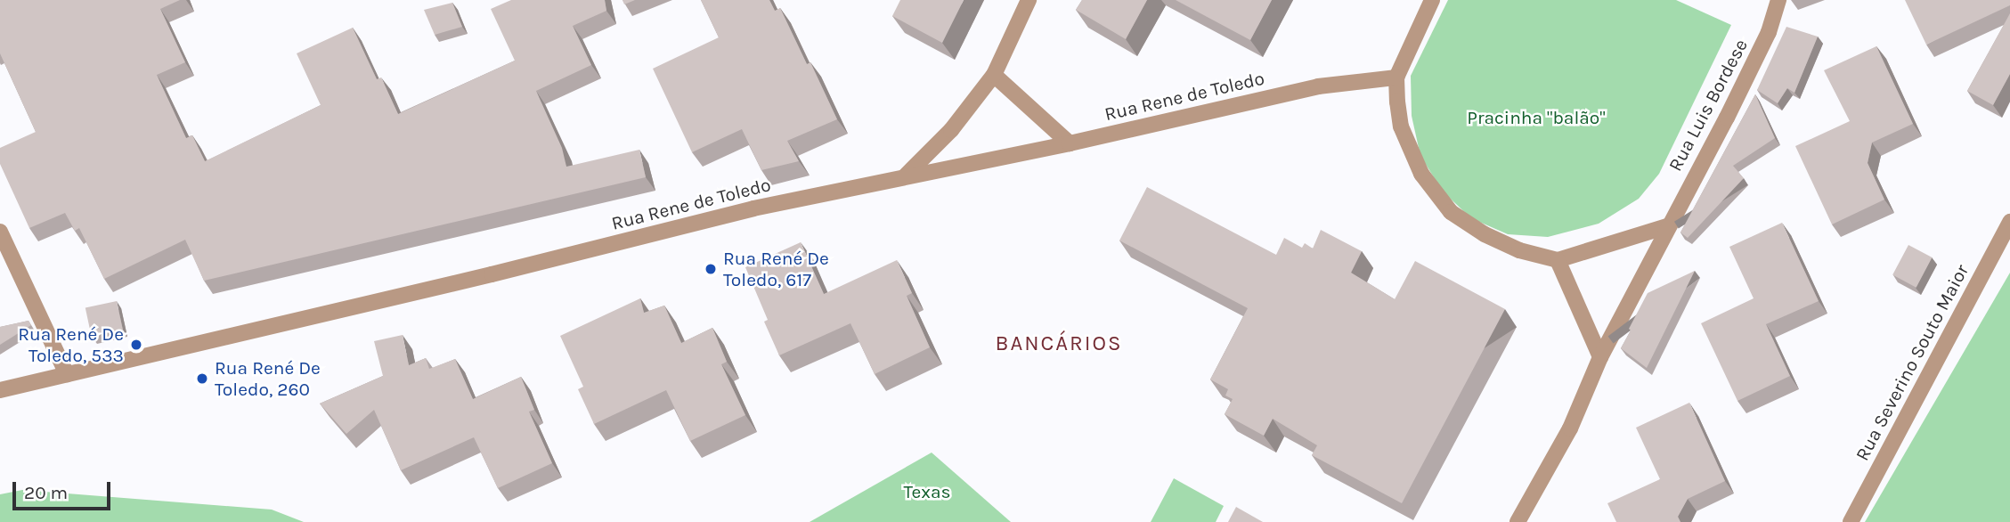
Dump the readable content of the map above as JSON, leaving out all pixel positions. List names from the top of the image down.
{
  "streets": {
    "street": ["Rua Rene de Toledo", "Rua Luis Bordese", "Rua Severino Souto Maior"]
  },
  "districts": ["BANCÁRIOS"],
  "parks": ["Pracinha \"balão\"", "Texas"],
  "places": ["Rua René De Toledo, 617", "Rua René De Toledo, 533", "Rua René De Toledo, 260"],
  "scale_bar": "20 m"
}
